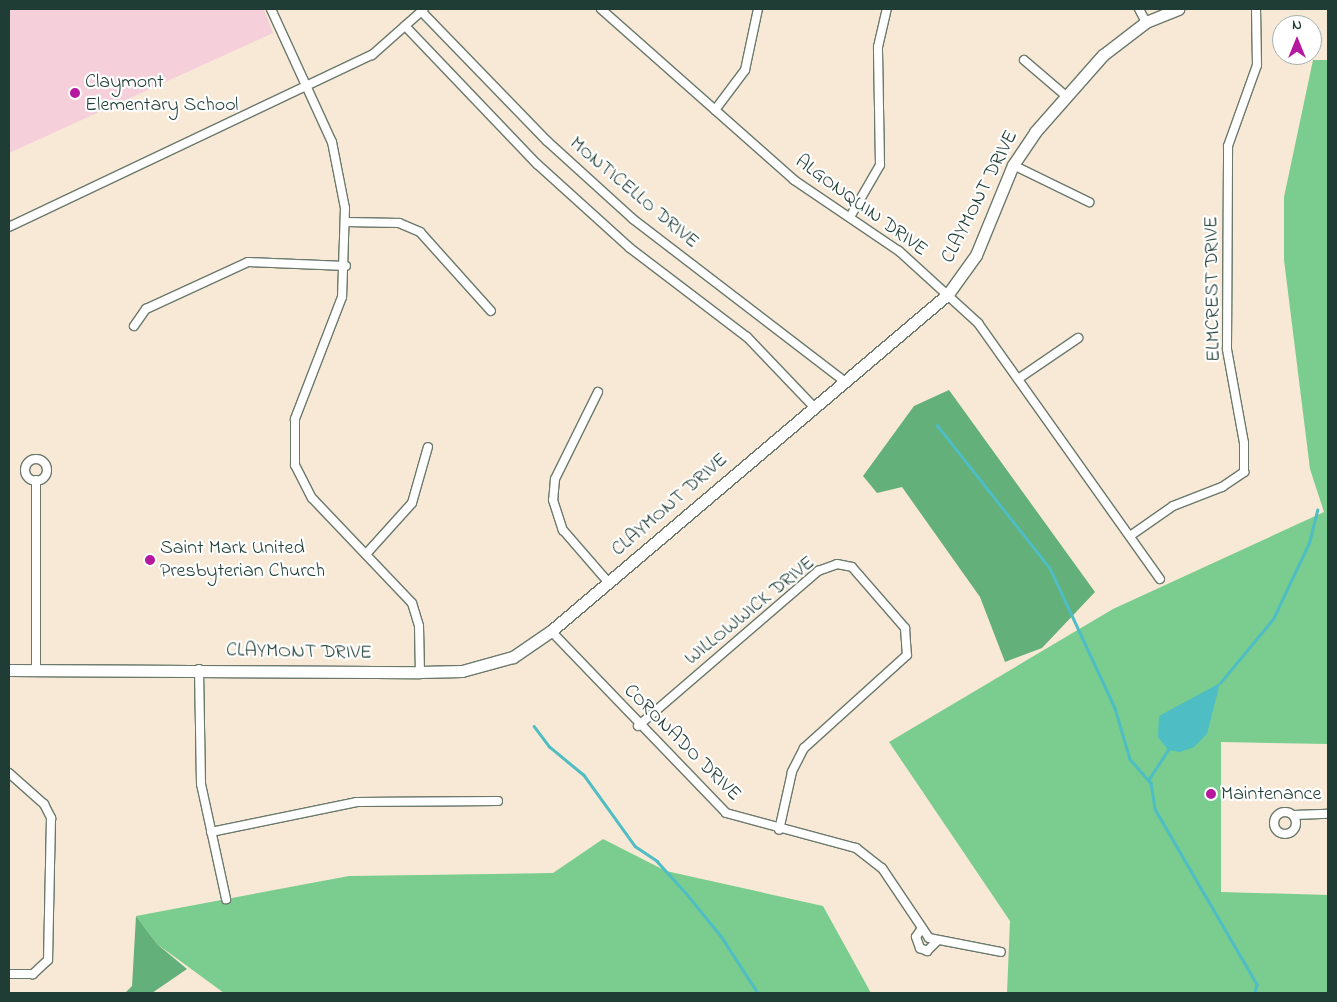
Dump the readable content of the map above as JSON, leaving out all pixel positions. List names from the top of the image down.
{
  "streets": {
    "street": [
      "MONTICELLO DRIVE",
      "CLAYMONT DRIVE",
      "ALGONQUIN DRIVE",
      "ELMCREST DRIVE",
      "WILLOWWICK DRIVE",
      "CORONADO DRIVE"
    ]
  },
  "crossings": [
    ["MONTICELLO DRIVE", "CLAYMONT DRIVE"],
    ["CLAYMONT DRIVE", "ALGONQUIN DRIVE"],
    ["CLAYMONT DRIVE", "CORONADO DRIVE"],
    ["ALGONQUIN DRIVE", "ELMCREST DRIVE"],
    ["WILLOWWICK DRIVE", "CORONADO DRIVE"]
  ],
  "places": ["Claymont Elementary School", "Saint Mark United Presbyterian Church", "Maintenance"],
  "north": "top"
}
